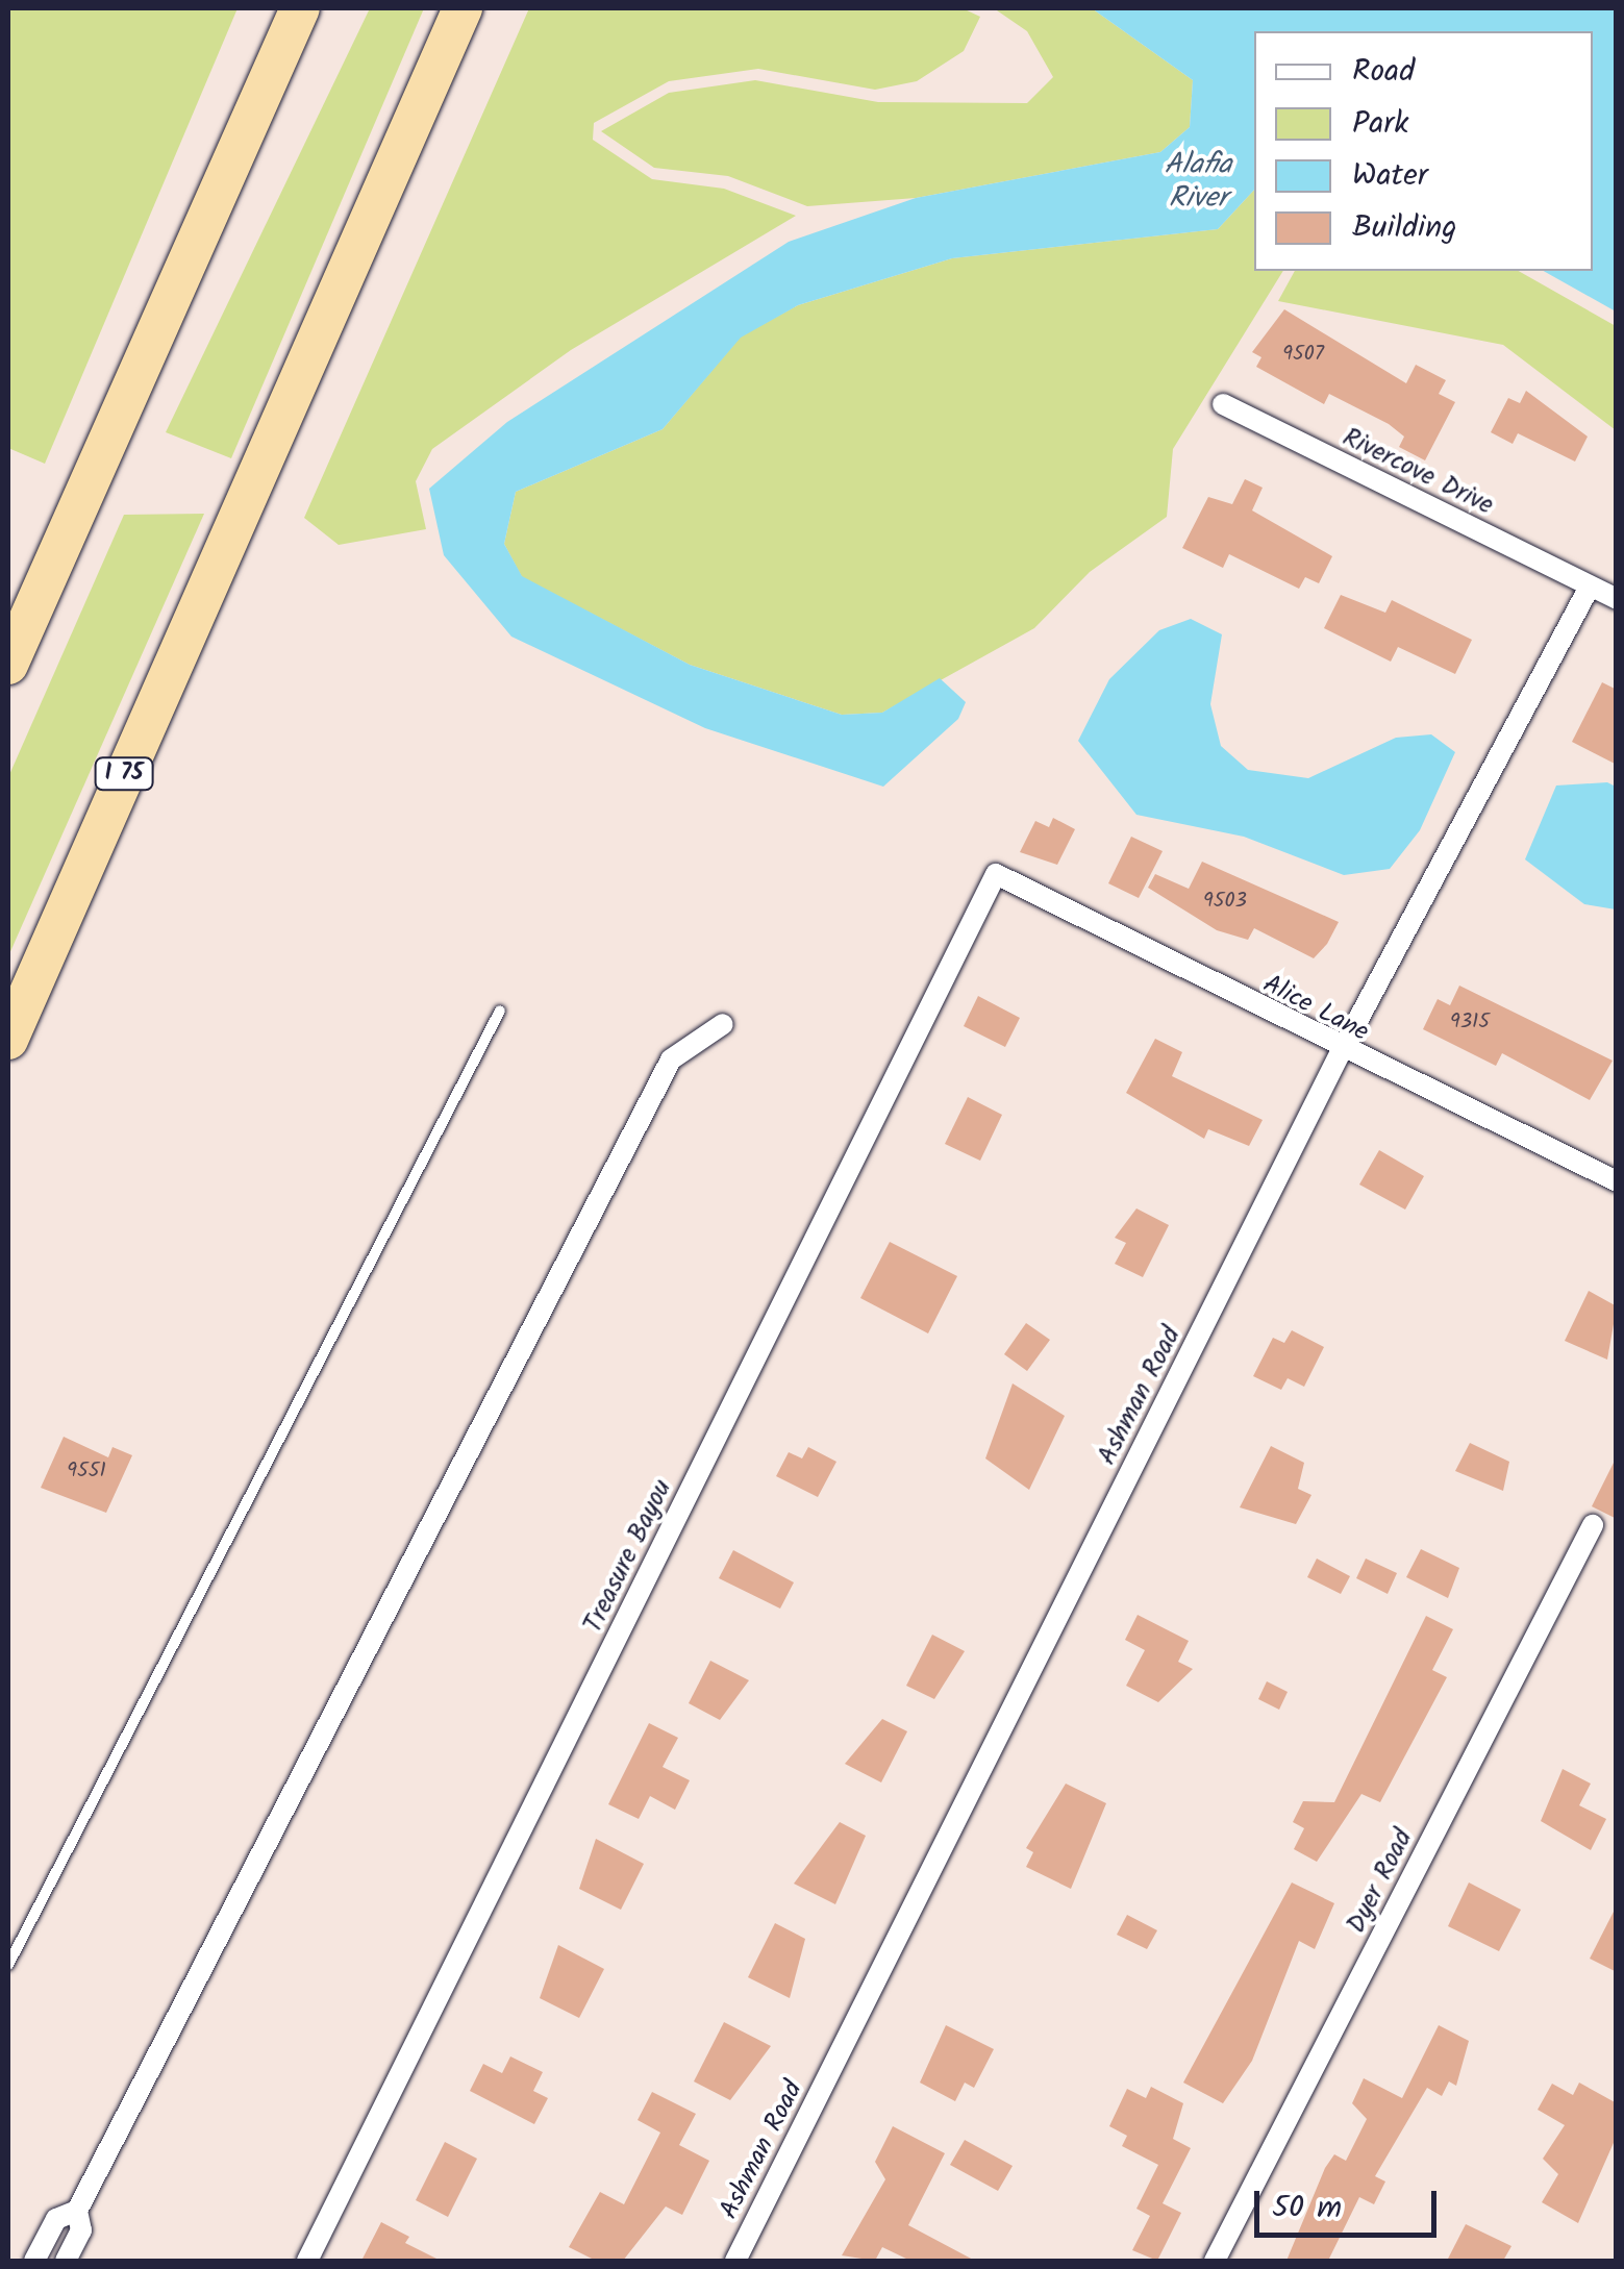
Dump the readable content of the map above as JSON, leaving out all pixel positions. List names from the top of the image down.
{
  "streets": {
    "highway": ["I 75"],
    "street": [
      "Rivercove Drive",
      "Alice Lane",
      "Ashman Road",
      "Treasure Bayou",
      "Dyer Road"
    ]
  },
  "crossings": [
    ["Rivercove Drive", "Ashman Road"],
    ["Alice Lane", "Ashman Road"],
    ["Alice Lane", "Treasure Bayou"]
  ],
  "water": ["Alafia River"],
  "house_numbers": [
    "9507",
    "9503",
    "9315",
    "9551"
  ],
  "legend": [
    "Road",
    "Park",
    "Water",
    "Building"
  ],
  "scale_bar": "50 m"
}
